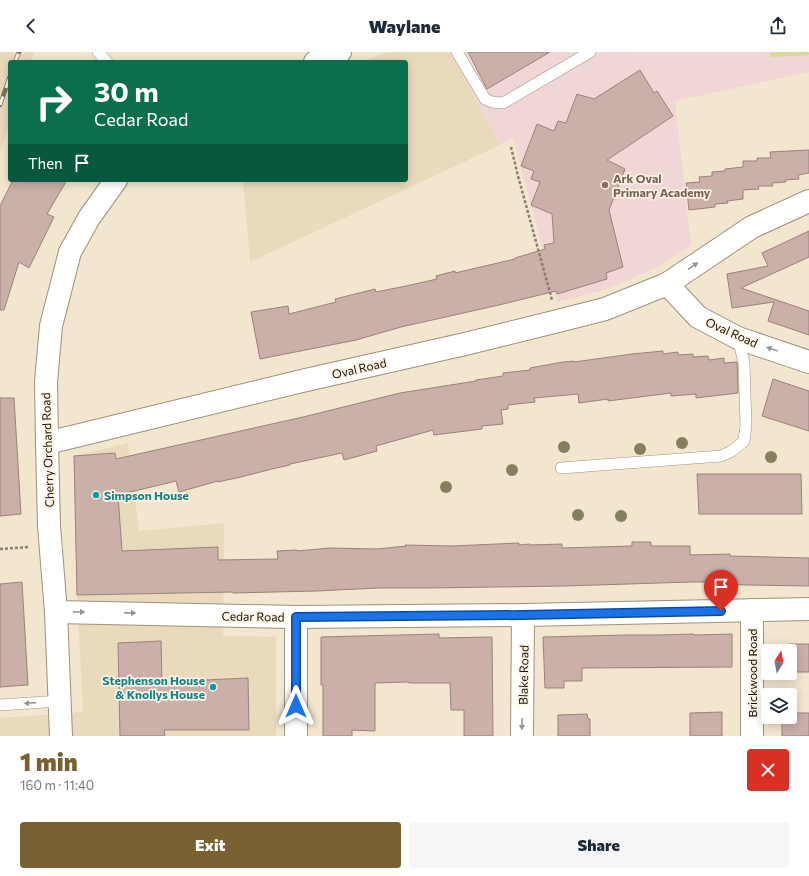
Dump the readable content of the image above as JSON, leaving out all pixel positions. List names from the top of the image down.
{
  "streets": {
    "street": [
      "Oval Road",
      "Cherry Orchard Road",
      "Cedar Road",
      "Brickwood Road",
      "Blake Road"
    ]
  },
  "crossings": [
    ["Oval Road", "Cherry Orchard Road"],
    ["Cherry Orchard Road", "Cedar Road"],
    ["Cedar Road", "Brickwood Road"],
    ["Cedar Road", "Blake Road"]
  ],
  "one_way": ["Blake Road"],
  "places": ["Ark Oval Primary Academy", "Simpson House", "Stephenson House & Knollys House"],
  "north": "top",
  "page": {
    "header": "Waylane",
    "turn": ["30 m", "Cedar Road"],
    "then": "Then",
    "heading": ["1 min", "160 m · 11:40"],
    "buttons": ["Exit", "Share"]
  }
}
